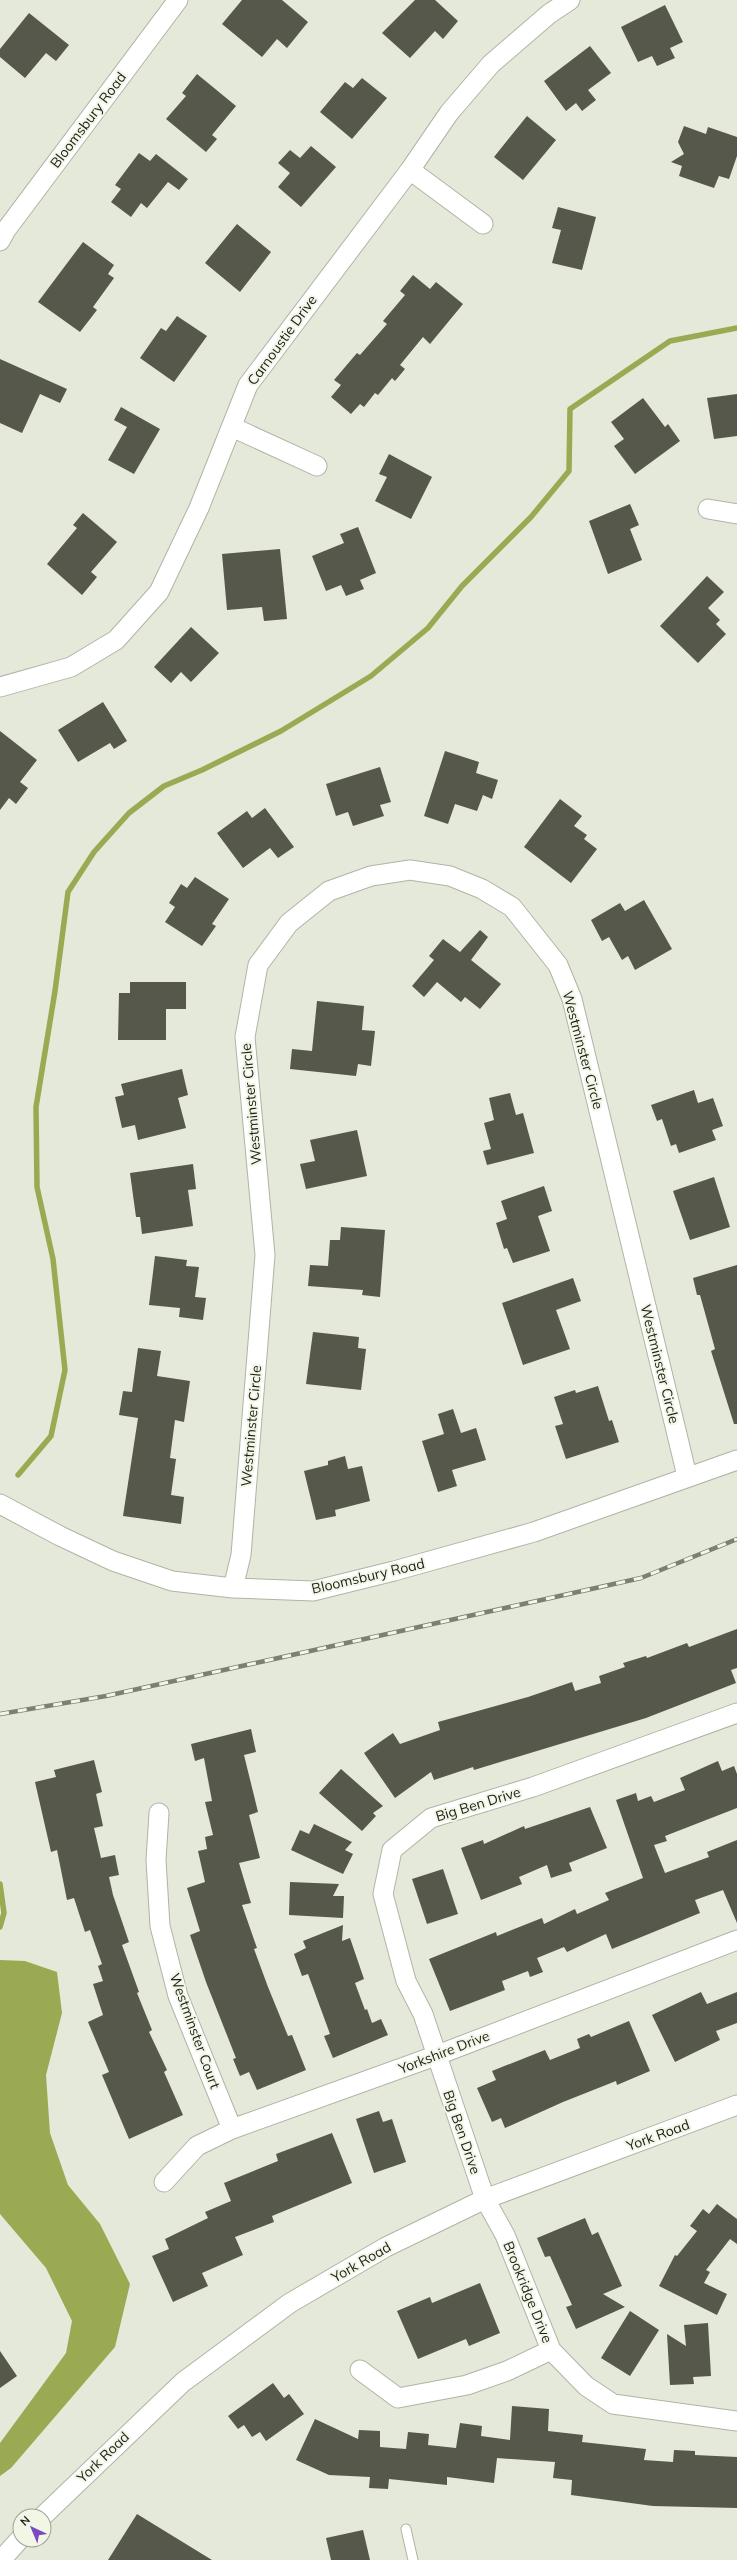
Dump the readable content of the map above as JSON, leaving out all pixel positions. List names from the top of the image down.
{
  "streets": {
    "street": [
      "Bloomsbury Road",
      "Carnoustie Drive",
      "Westminster Circle",
      "Big Ben Drive",
      "Westminster Court",
      "Yorkshire Drive",
      "York Road",
      "Brookridge Drive"
    ]
  },
  "crossings": [
    ["Bloomsbury Road", "Westminster Circle"],
    ["Big Ben Drive", "Yorkshire Drive"],
    ["Big Ben Drive", "York Road"],
    ["Big Ben Drive", "Brookridge Drive"],
    ["Westminster Court", "Yorkshire Drive"],
    ["York Road", "Brookridge Drive"]
  ],
  "north": "top left"
}
